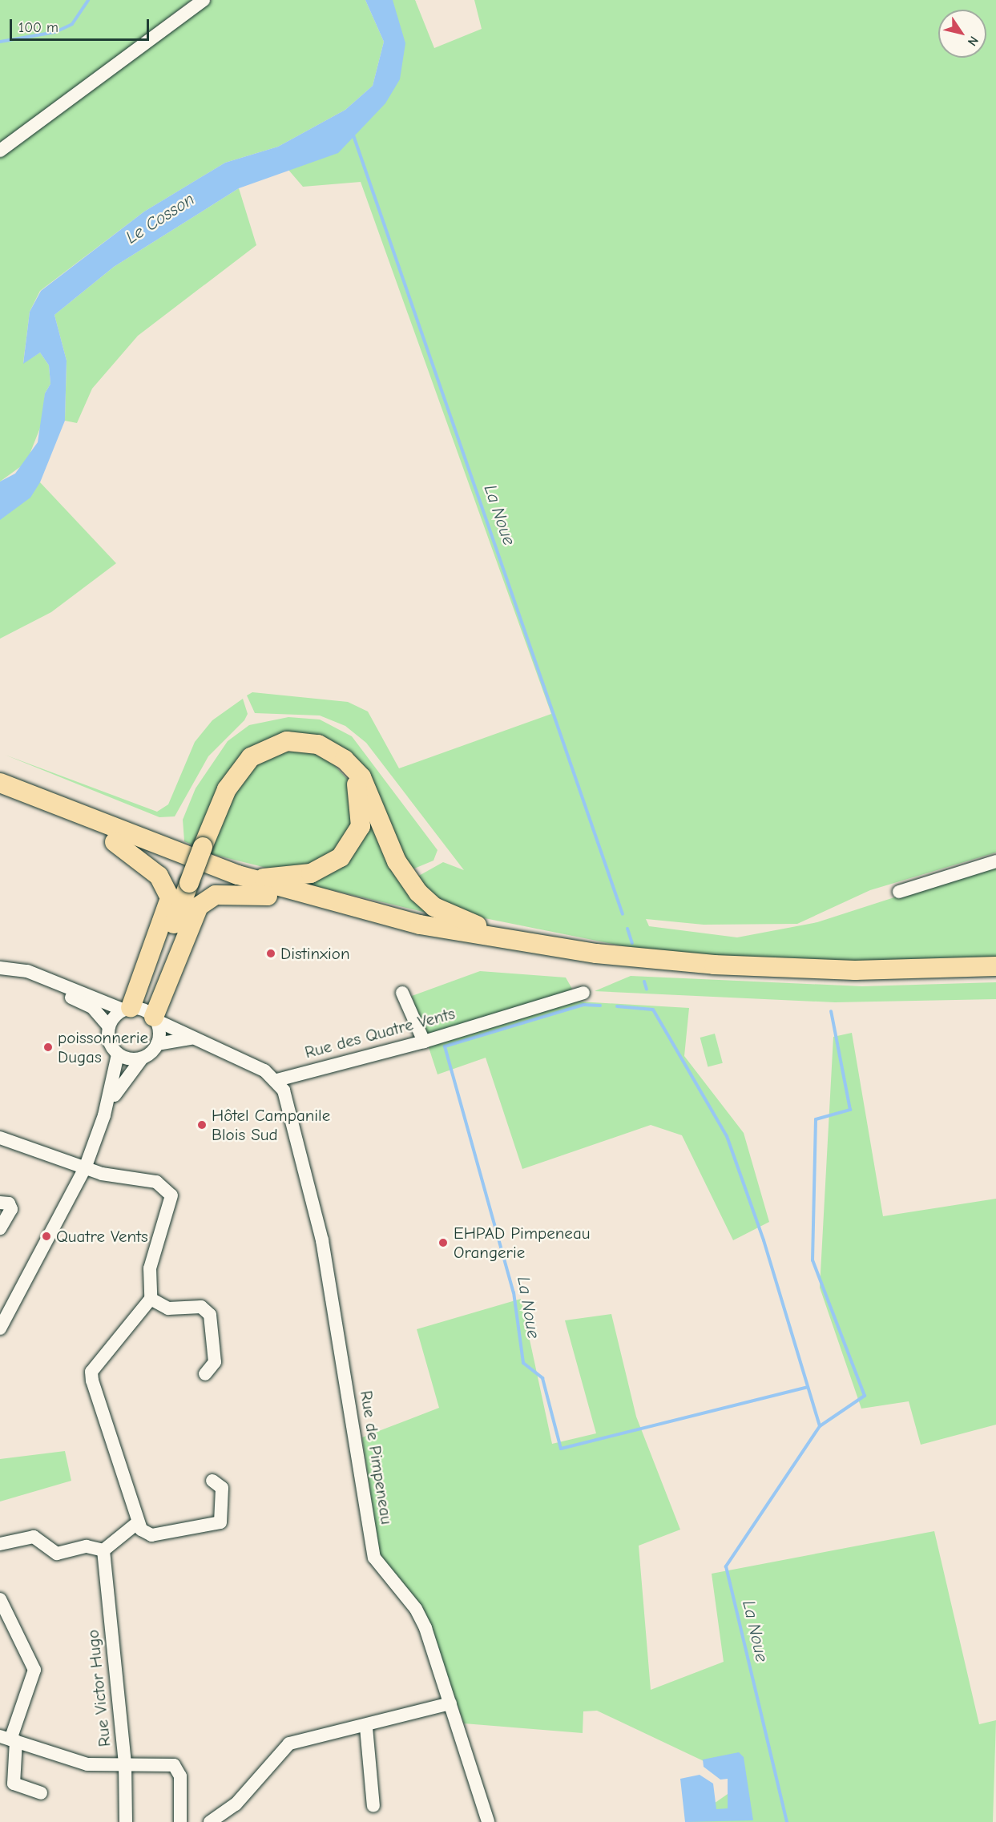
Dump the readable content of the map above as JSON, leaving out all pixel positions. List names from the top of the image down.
{
  "streets": {
    "street": ["Rue des Quatre Vents", "Rue de Pimpeneau", "Rue Victor Hugo"]
  },
  "crossings": [
    ["Rue des Quatre Vents", "Rue de Pimpeneau"]
  ],
  "water": ["Le Cosson", "La Noue"],
  "places": [
    "Distinxion",
    "poissonnerie Dugas",
    "Hôtel Campanile Blois Sud",
    "Quatre Vents",
    "EHPAD Pimpeneau Orangerie"
  ],
  "scale_bar": "100 m",
  "north": "bottom right"
}
